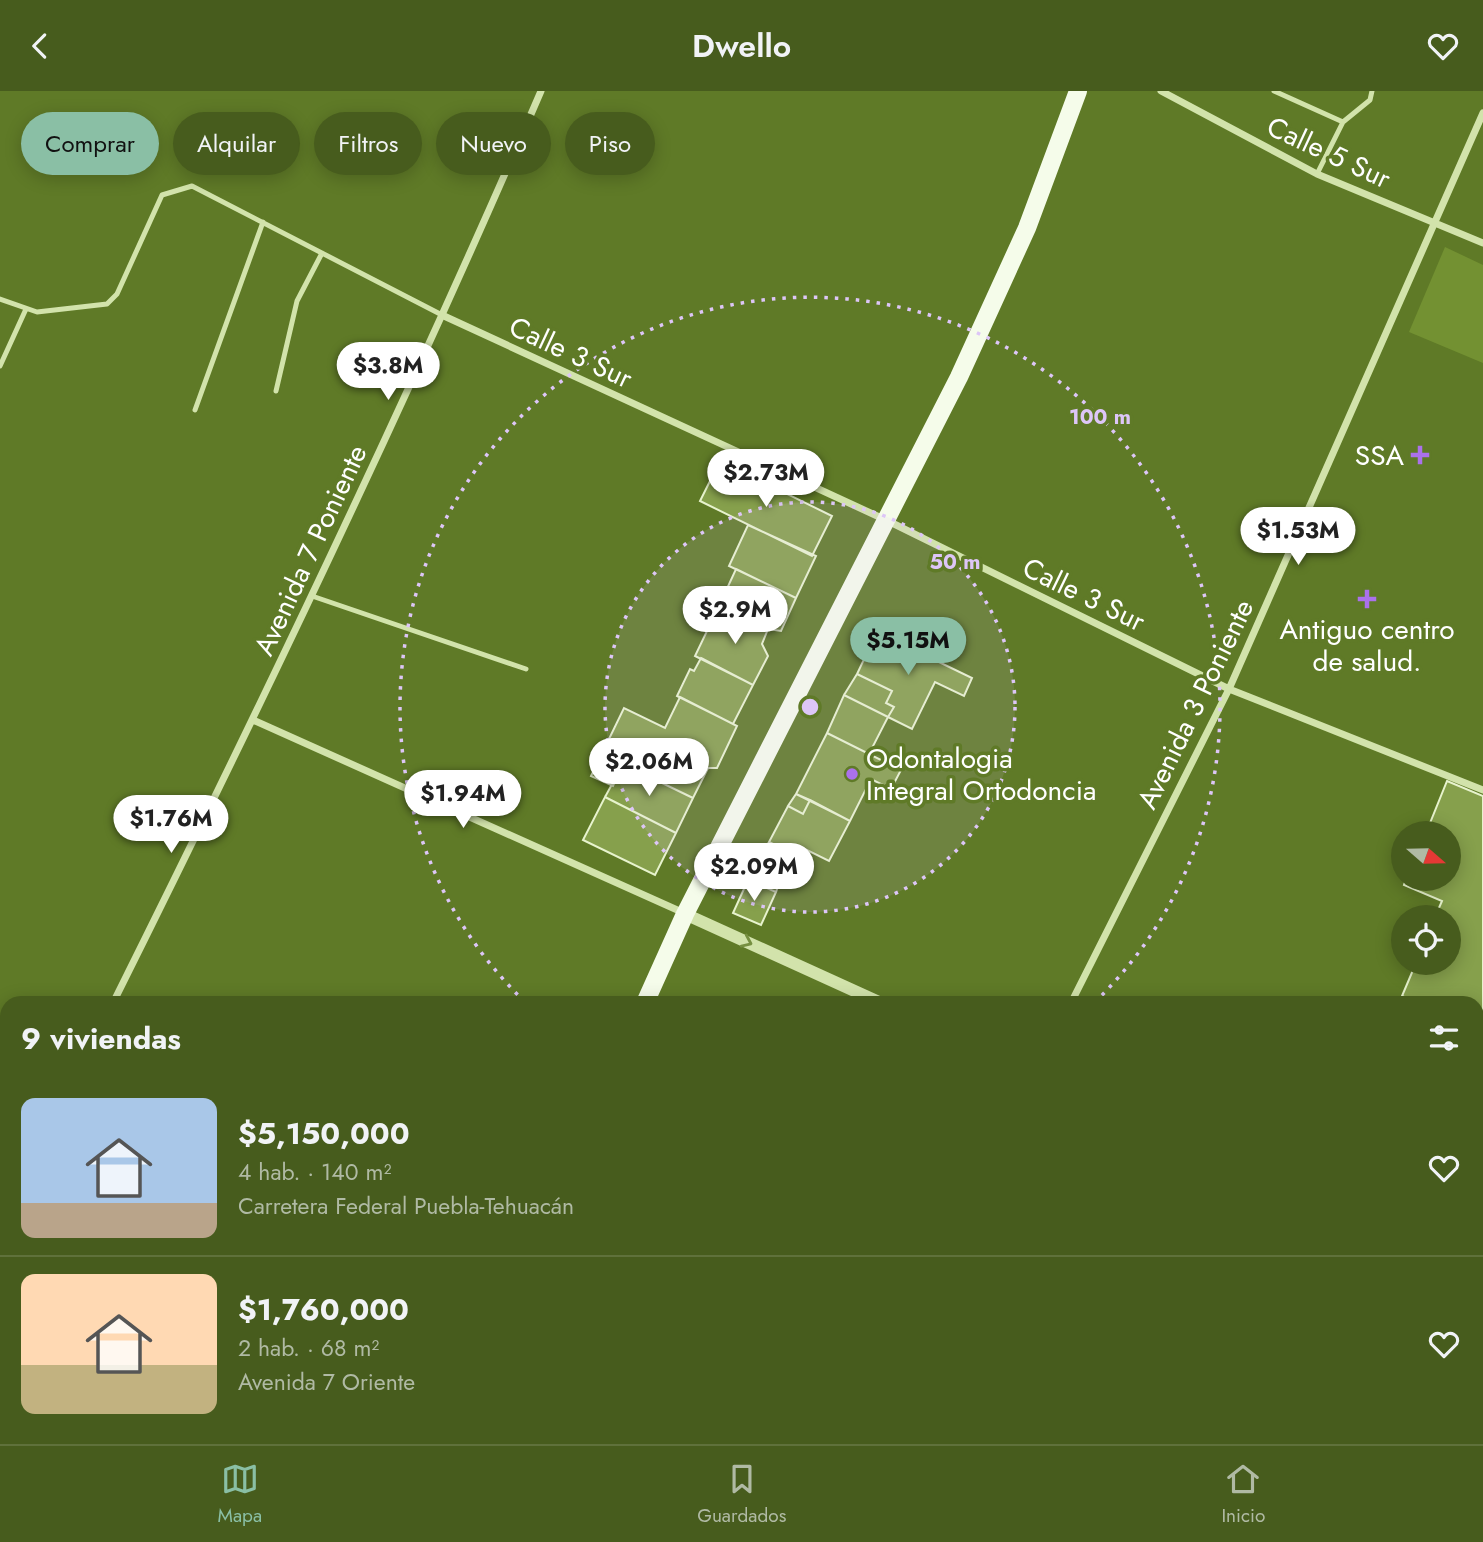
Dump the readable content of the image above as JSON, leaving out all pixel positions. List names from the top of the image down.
{
  "streets": {
    "street": [
      "Calle 5 Sur",
      "Calle 3 Sur",
      "Avenida 7 Poniente",
      "Avenida 3 Poniente"
    ]
  },
  "crossings": [
    ["Calle 5 Sur", "Avenida 3 Poniente"],
    ["Calle 3 Sur", "Avenida 7 Poniente"],
    ["Calle 3 Sur", "Avenida 3 Poniente"]
  ],
  "places": {
    "health": ["SSA", "Antiguo centro de salud."],
    "other": ["Odontalogia Integral Ortodoncia"]
  },
  "north": "right",
  "page": {
    "header": "Dwello",
    "chip": [
      "Comprar",
      "Alquilar",
      "Filtros",
      "Nuevo",
      "Piso"
    ],
    "price": [
      "$3.8M",
      "$2.73M",
      "$1.53M",
      "$2.9M",
      "$5.15M",
      "$2.06M",
      "$1.94M",
      "$1.76M",
      "$2.09M"
    ],
    "heading": "9 viviendas",
    "list": [
      {
        "name": "$5,150,000",
        "note": "4 hab. · 140 m² · Carretera Federal Puebla-Tehuacán"
      },
      {
        "name": "$1,760,000",
        "note": "2 hab. · 68 m² · Avenida 7 Oriente"
      }
    ],
    "tabs": ["Mapa", "Guardados", "Inicio"]
  },
  "rings": ["100 m", "50 m"]
}
